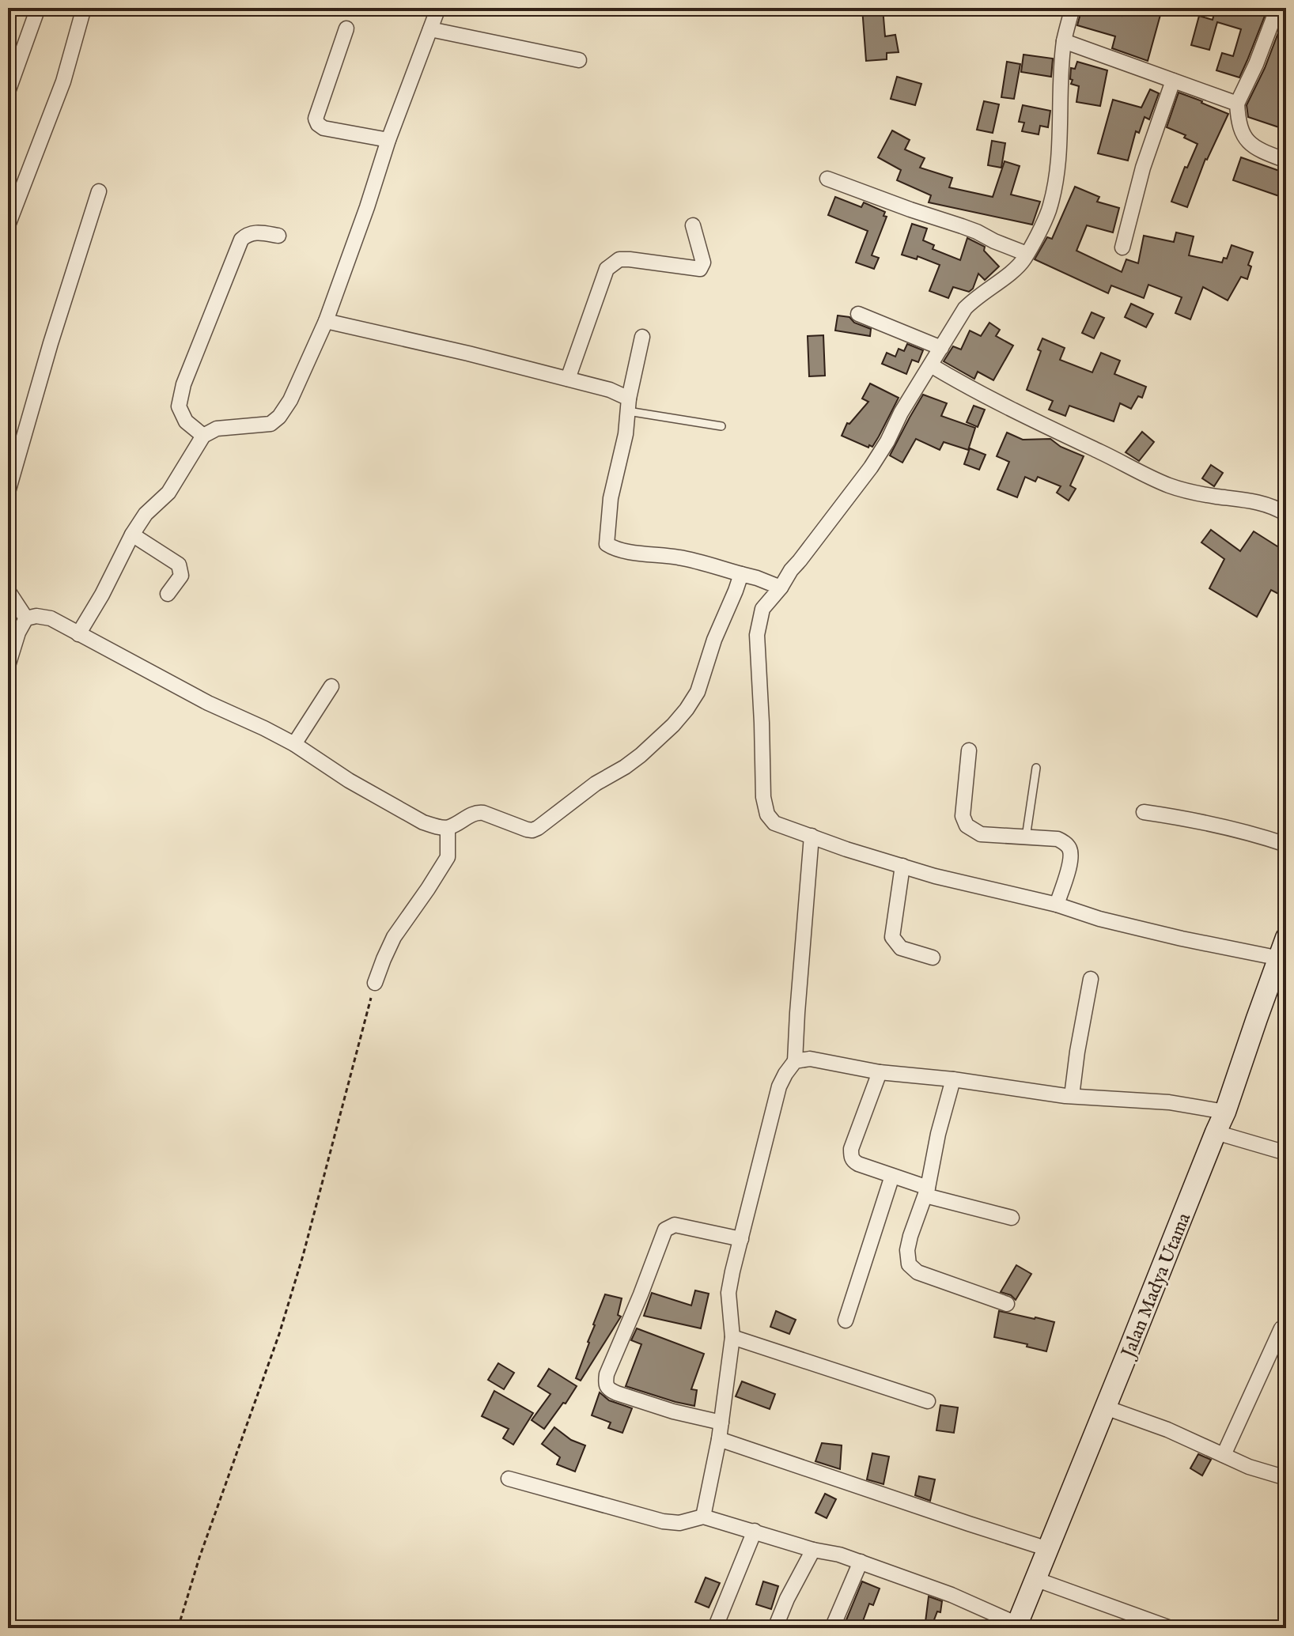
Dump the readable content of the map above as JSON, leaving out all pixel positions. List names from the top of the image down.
{
  "streets": {
    "street": ["Jalan Madya Utama"]
  }
}
